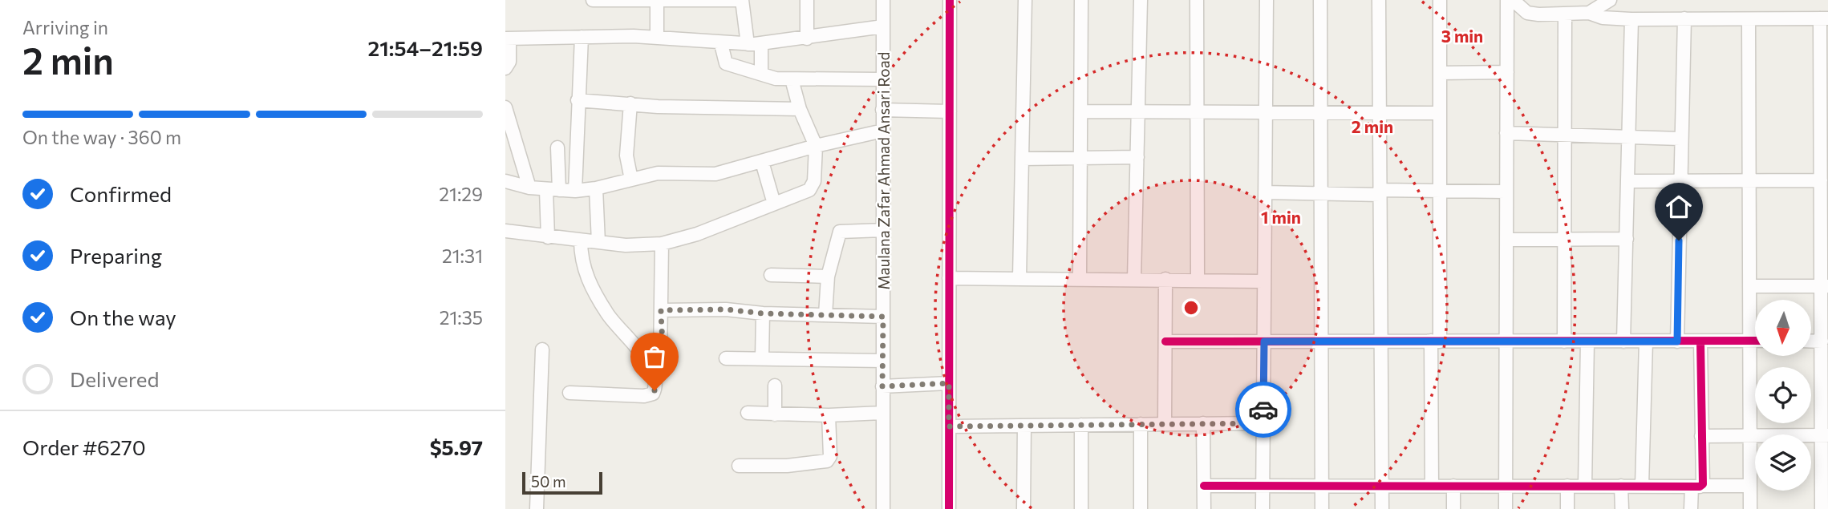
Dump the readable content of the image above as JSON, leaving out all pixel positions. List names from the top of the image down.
{
  "streets": {
    "street": ["Maulana Zafar Ahmad Ansari Road"]
  },
  "scale_bar": "50 m",
  "north": "bottom",
  "page": {
    "heading": ["2 min", "Arriving in", "21:54–21:59"],
    "panel": ["Order #6270", "$5.97"],
    "bar": "On the way · 360 m",
    "list": [
      ["Confirmed", "21:29"],
      ["Preparing", "21:31"],
      ["On the way", "21:35"],
      "Delivered"
    ],
    "scale": "50 m"
  },
  "rings": ["3 min", "2 min", "1 min"]
}
